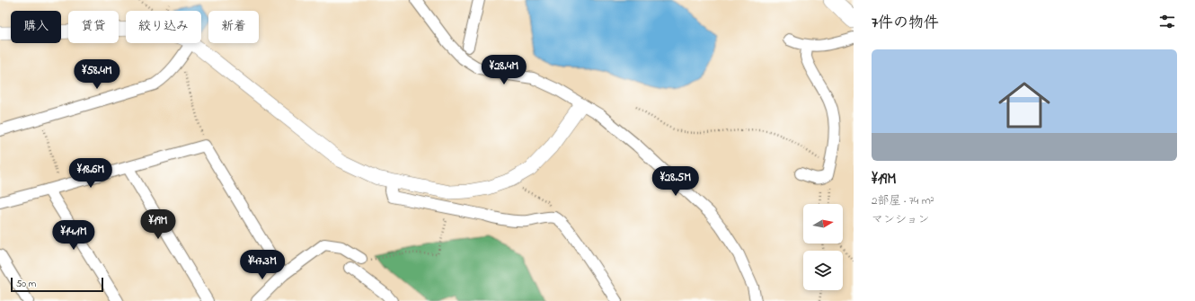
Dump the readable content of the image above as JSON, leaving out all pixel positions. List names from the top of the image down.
{
  "scale_bar": "50 m",
  "north": "right",
  "page": {
    "heading": "7件の物件",
    "chip": [
      "購入",
      "賃貸",
      "絞り込み",
      "新着"
    ],
    "list": [
      {
        "name": "¥19M",
        "note": "2部屋 · 74 m² · マンション"
      }
    ],
    "price": [
      "¥28.4M",
      "¥58.4M",
      "¥18.6M",
      "¥28.5M",
      "¥19M",
      "¥14.1M",
      "¥47.3M"
    ],
    "scale": "50 m"
  }
}
